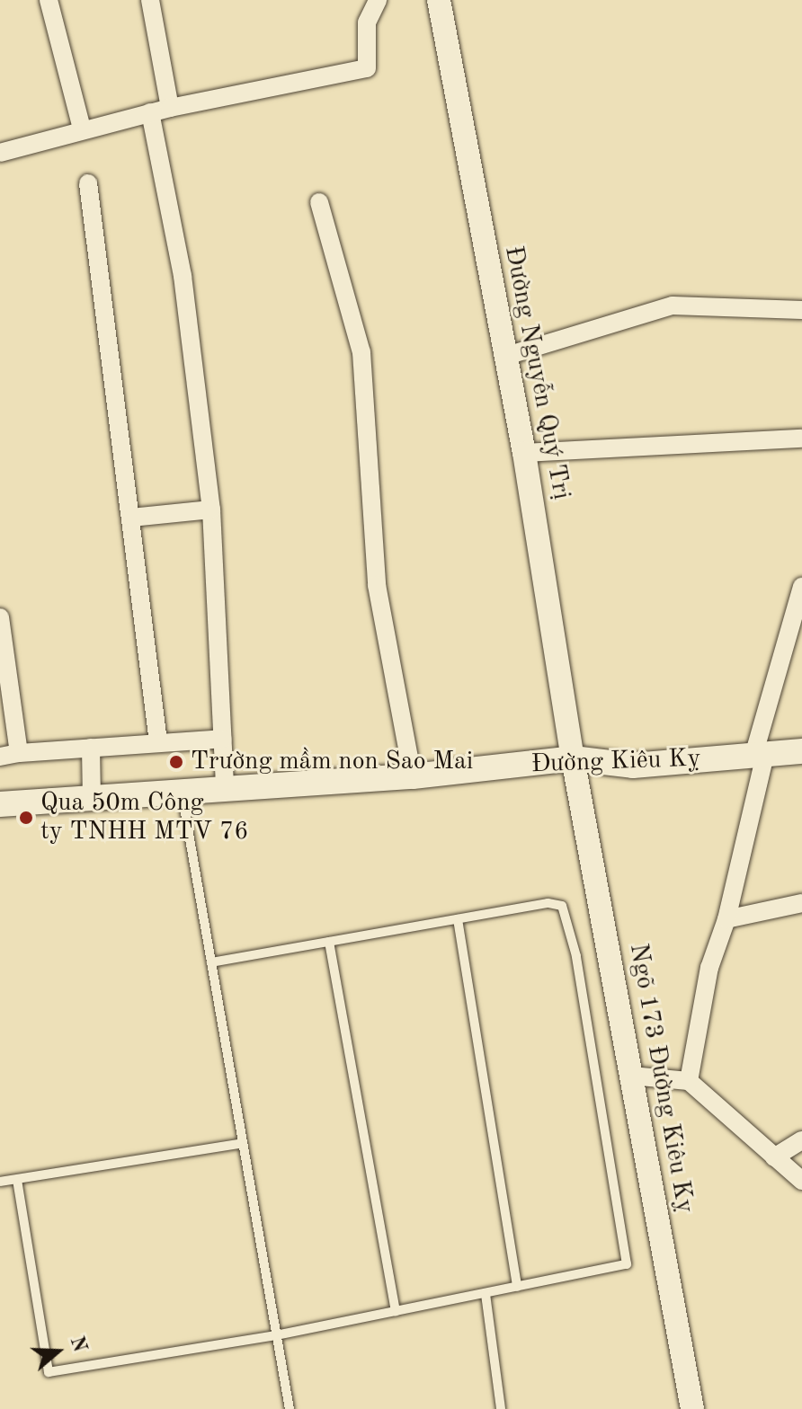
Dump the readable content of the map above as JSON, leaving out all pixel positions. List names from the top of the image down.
{
  "streets": {
    "main road": ["Đường Kiêu Kỵ"],
    "street": ["Đường Nguyễn Quý Trị", "Ngõ 173 Đường Kiêu Kỵ"]
  },
  "crossings": [
    ["Đường Nguyễn Quý Trị", "Đường Kiêu Kỵ"],
    ["Đường Nguyễn Quý Trị", "Ngõ 173 Đường Kiêu Kỵ"],
    ["Đường Kiêu Kỵ", "Ngõ 173 Đường Kiêu Kỵ"]
  ],
  "places": ["Trường mầm non Sao Mai", "Qua 50m Công ty TNHH MTV 76"],
  "north": "right"
}
